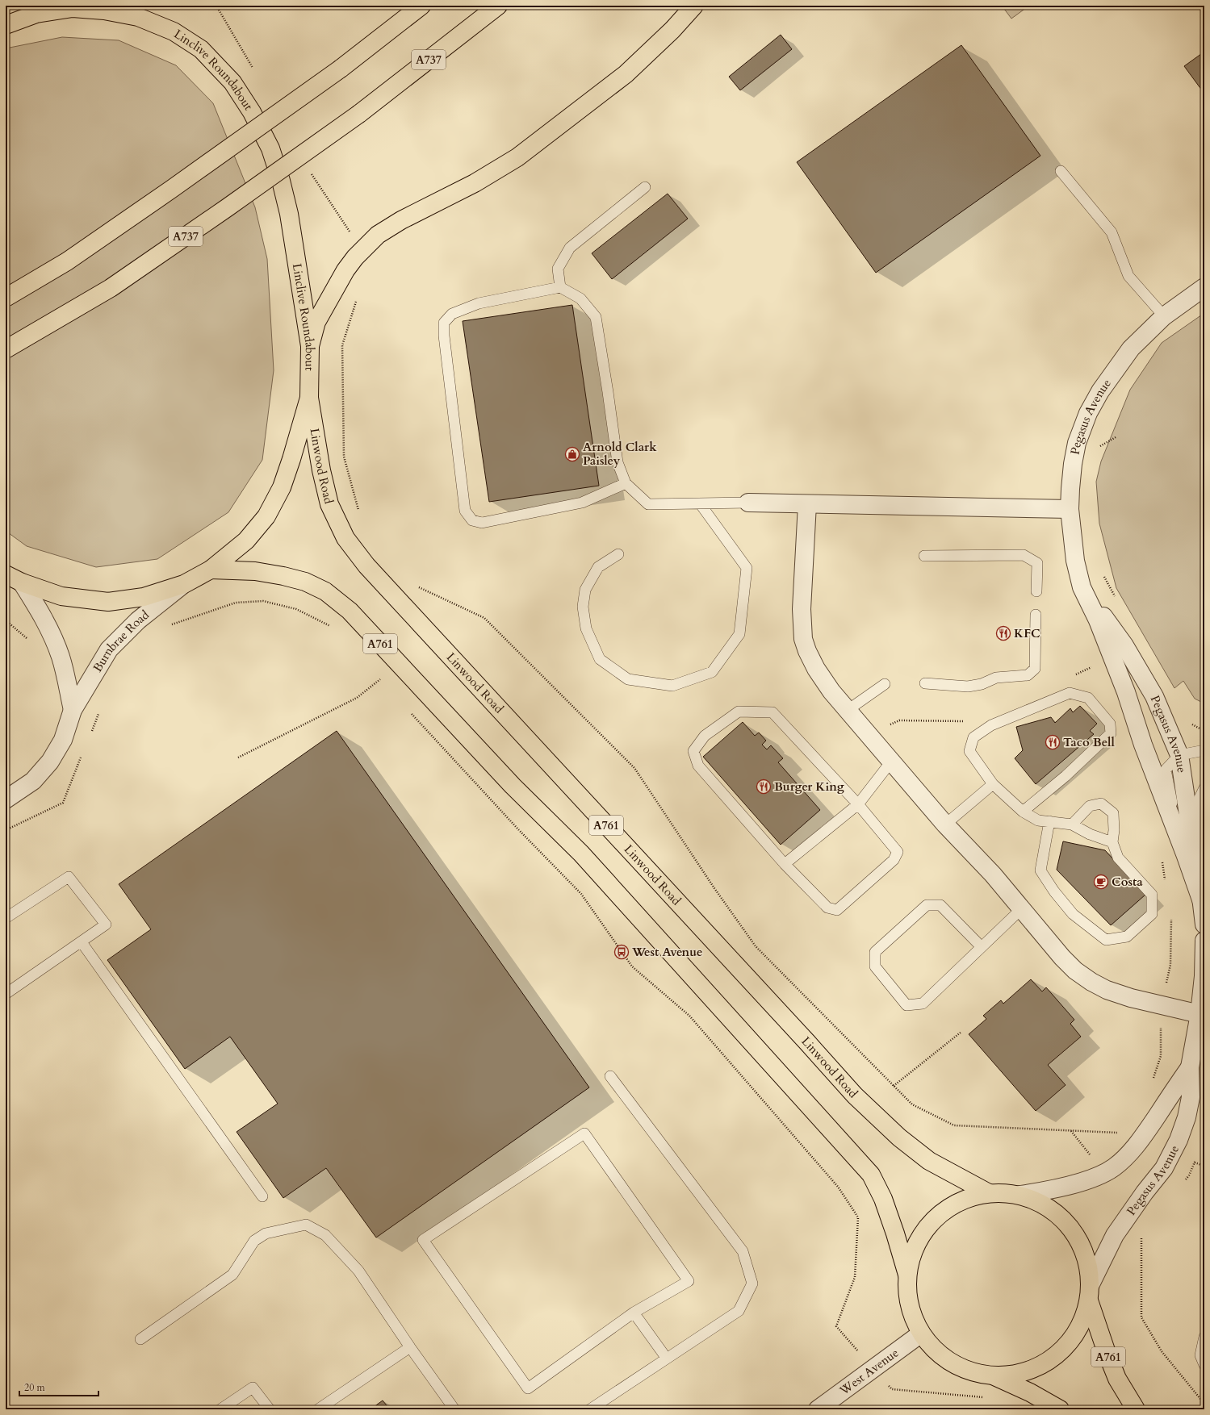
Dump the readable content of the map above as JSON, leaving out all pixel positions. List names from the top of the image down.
{
  "streets": {
    "main road": [
      "A737",
      "Linclive Roundabout",
      "Linwood Road",
      "A761"
    ],
    "street": ["Pegasus Avenue", "Burnbrae Road", "West Avenue"]
  },
  "crossings": [
    ["Linclive Roundabout", "Linwood Road"],
    ["Linclive Roundabout", "Burnbrae Road"],
    ["Linclive Roundabout", "A761"],
    ["Pegasus Avenue", "A761"]
  ],
  "places": {
    "shop": ["Arnold Clark Paisley"],
    "restaurant": ["KFC", "Taco Bell", "Burger King"],
    "cafe": ["Costa"],
    "bus stop": ["West Avenue"]
  },
  "scale_bar": "20 m"
}
